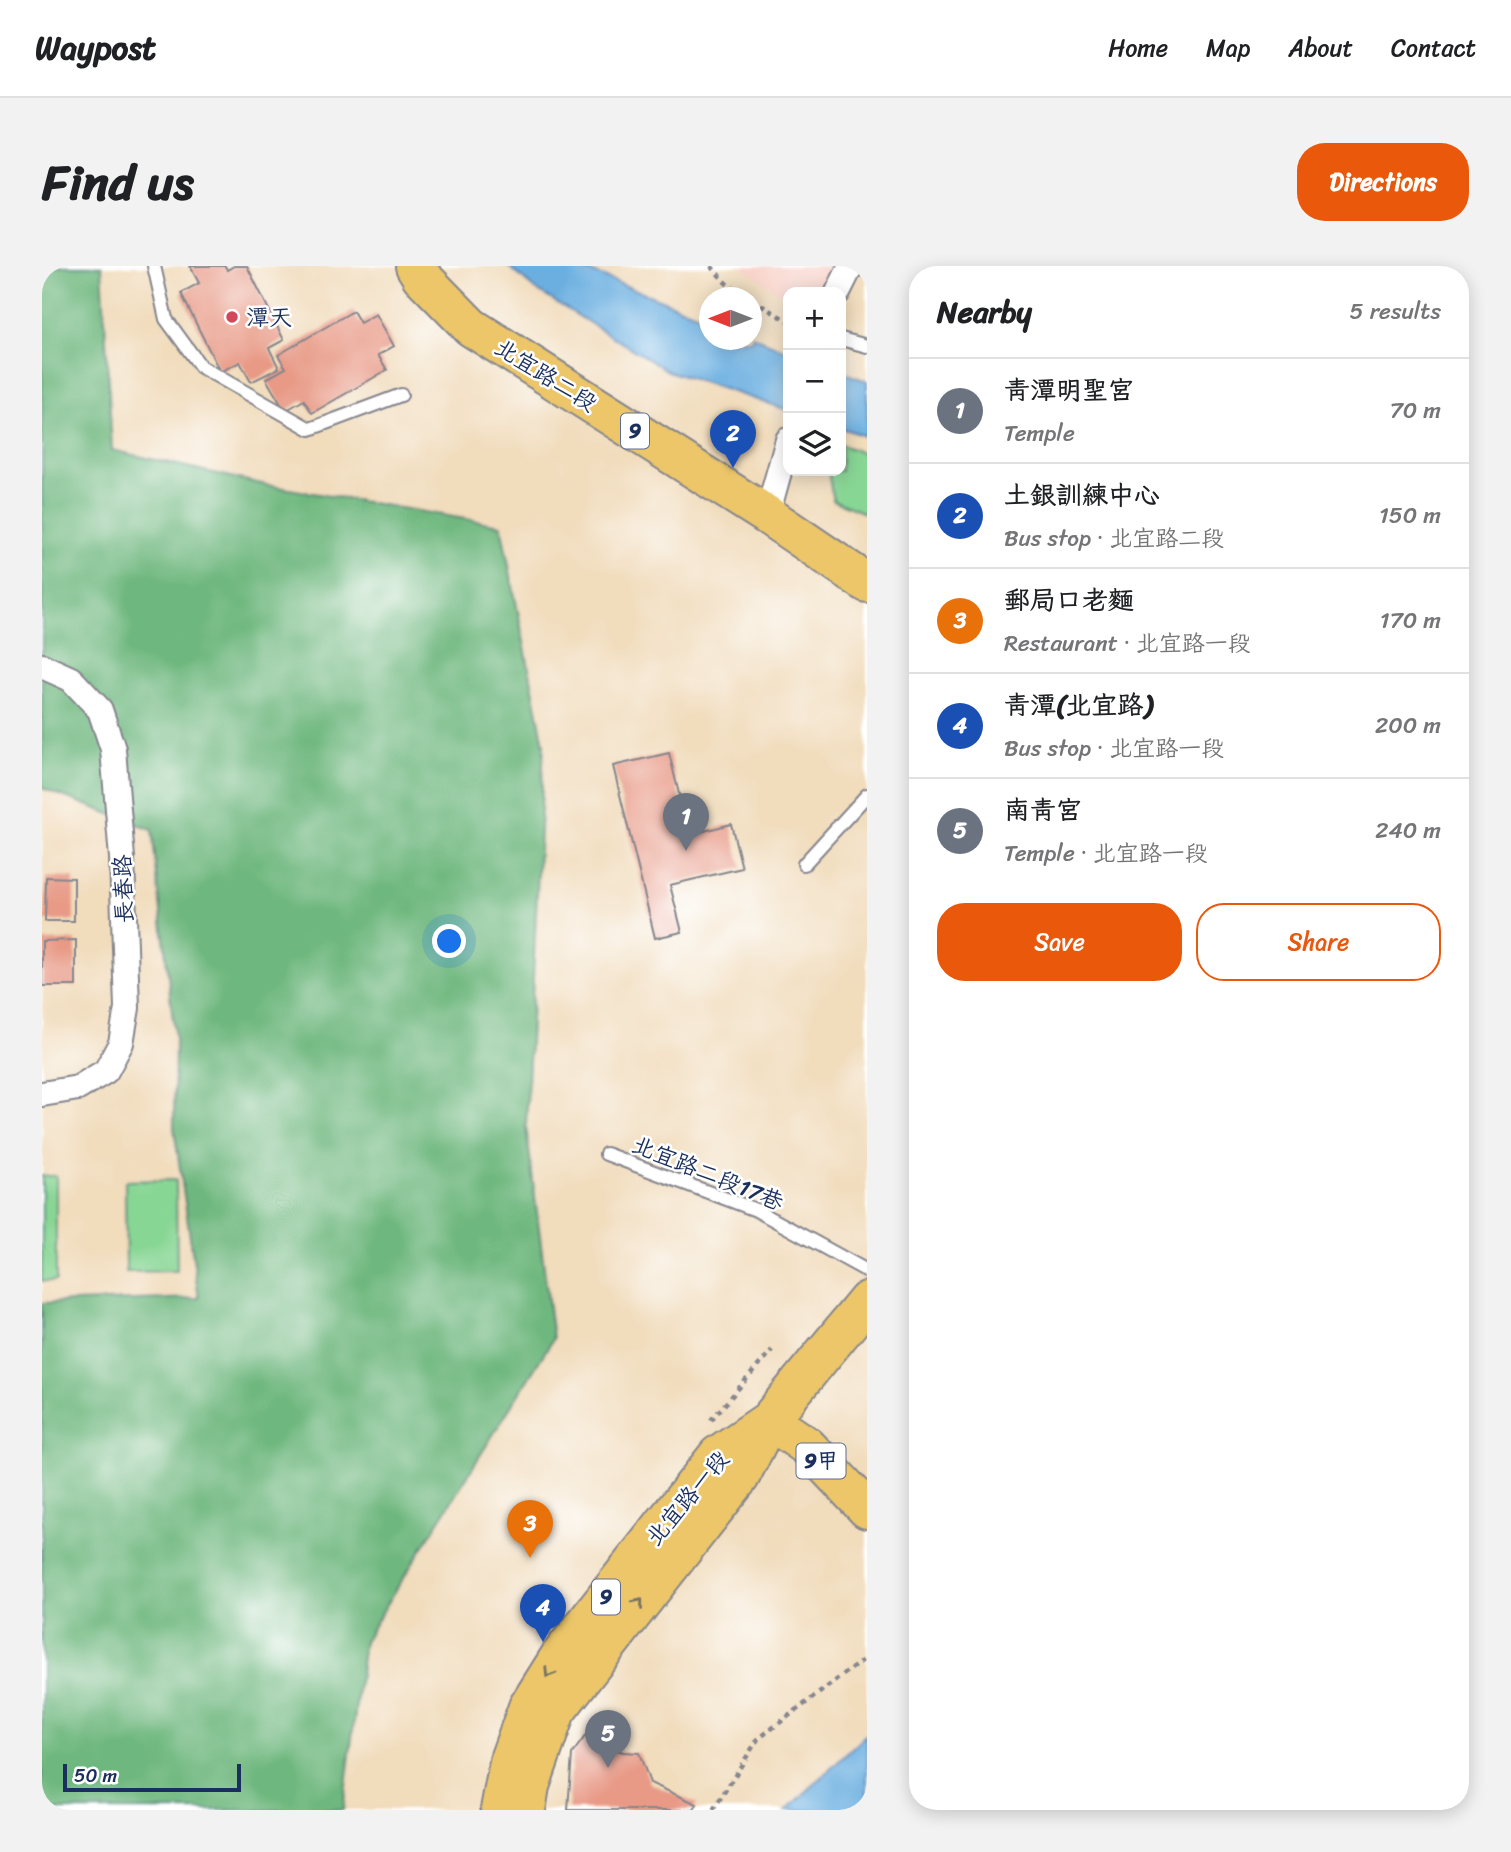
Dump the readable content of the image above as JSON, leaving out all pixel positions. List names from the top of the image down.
{
  "streets": {
    "main road": [
      "北宜路二段",
      "9",
      "9甲",
      "北宜路一段"
    ],
    "street": ["長春路"],
    "lane": ["北宜路二段17巷"]
  },
  "crossings": [
    ["9", "9甲"],
    ["9", "北宜路一段"],
    ["9甲", "北宜路一段"]
  ],
  "places": ["潭天"],
  "scale_bar": "50 m",
  "north": "left",
  "page": {
    "header": "Waypost",
    "nav": [
      "Home",
      "Map",
      "About",
      "Contact"
    ],
    "title": "Find us",
    "buttons": [
      "Directions",
      ["Save", "Share"]
    ],
    "heading": ["Nearby", "5 results"],
    "map_buttons": ["+", "−"],
    "list": [
      {
        "mark": "1",
        "name": "青潭明聖宮",
        "note": "Temple",
        "value": "70 m"
      },
      {
        "mark": "2",
        "name": "土銀訓練中心",
        "note": "Bus stop · 北宜路二段",
        "value": "150 m"
      },
      {
        "mark": "3",
        "name": "郵局口老麵",
        "note": "Restaurant · 北宜路一段",
        "value": "170 m"
      },
      {
        "mark": "4",
        "name": "青潭(北宜路)",
        "note": "Bus stop · 北宜路一段",
        "value": "200 m"
      },
      {
        "mark": "5",
        "name": "南青宮",
        "note": "Temple · 北宜路一段",
        "value": "240 m"
      }
    ],
    "pins": [
      "2",
      "1",
      "3",
      "4",
      "5"
    ],
    "scale": "50 m"
  }
}
